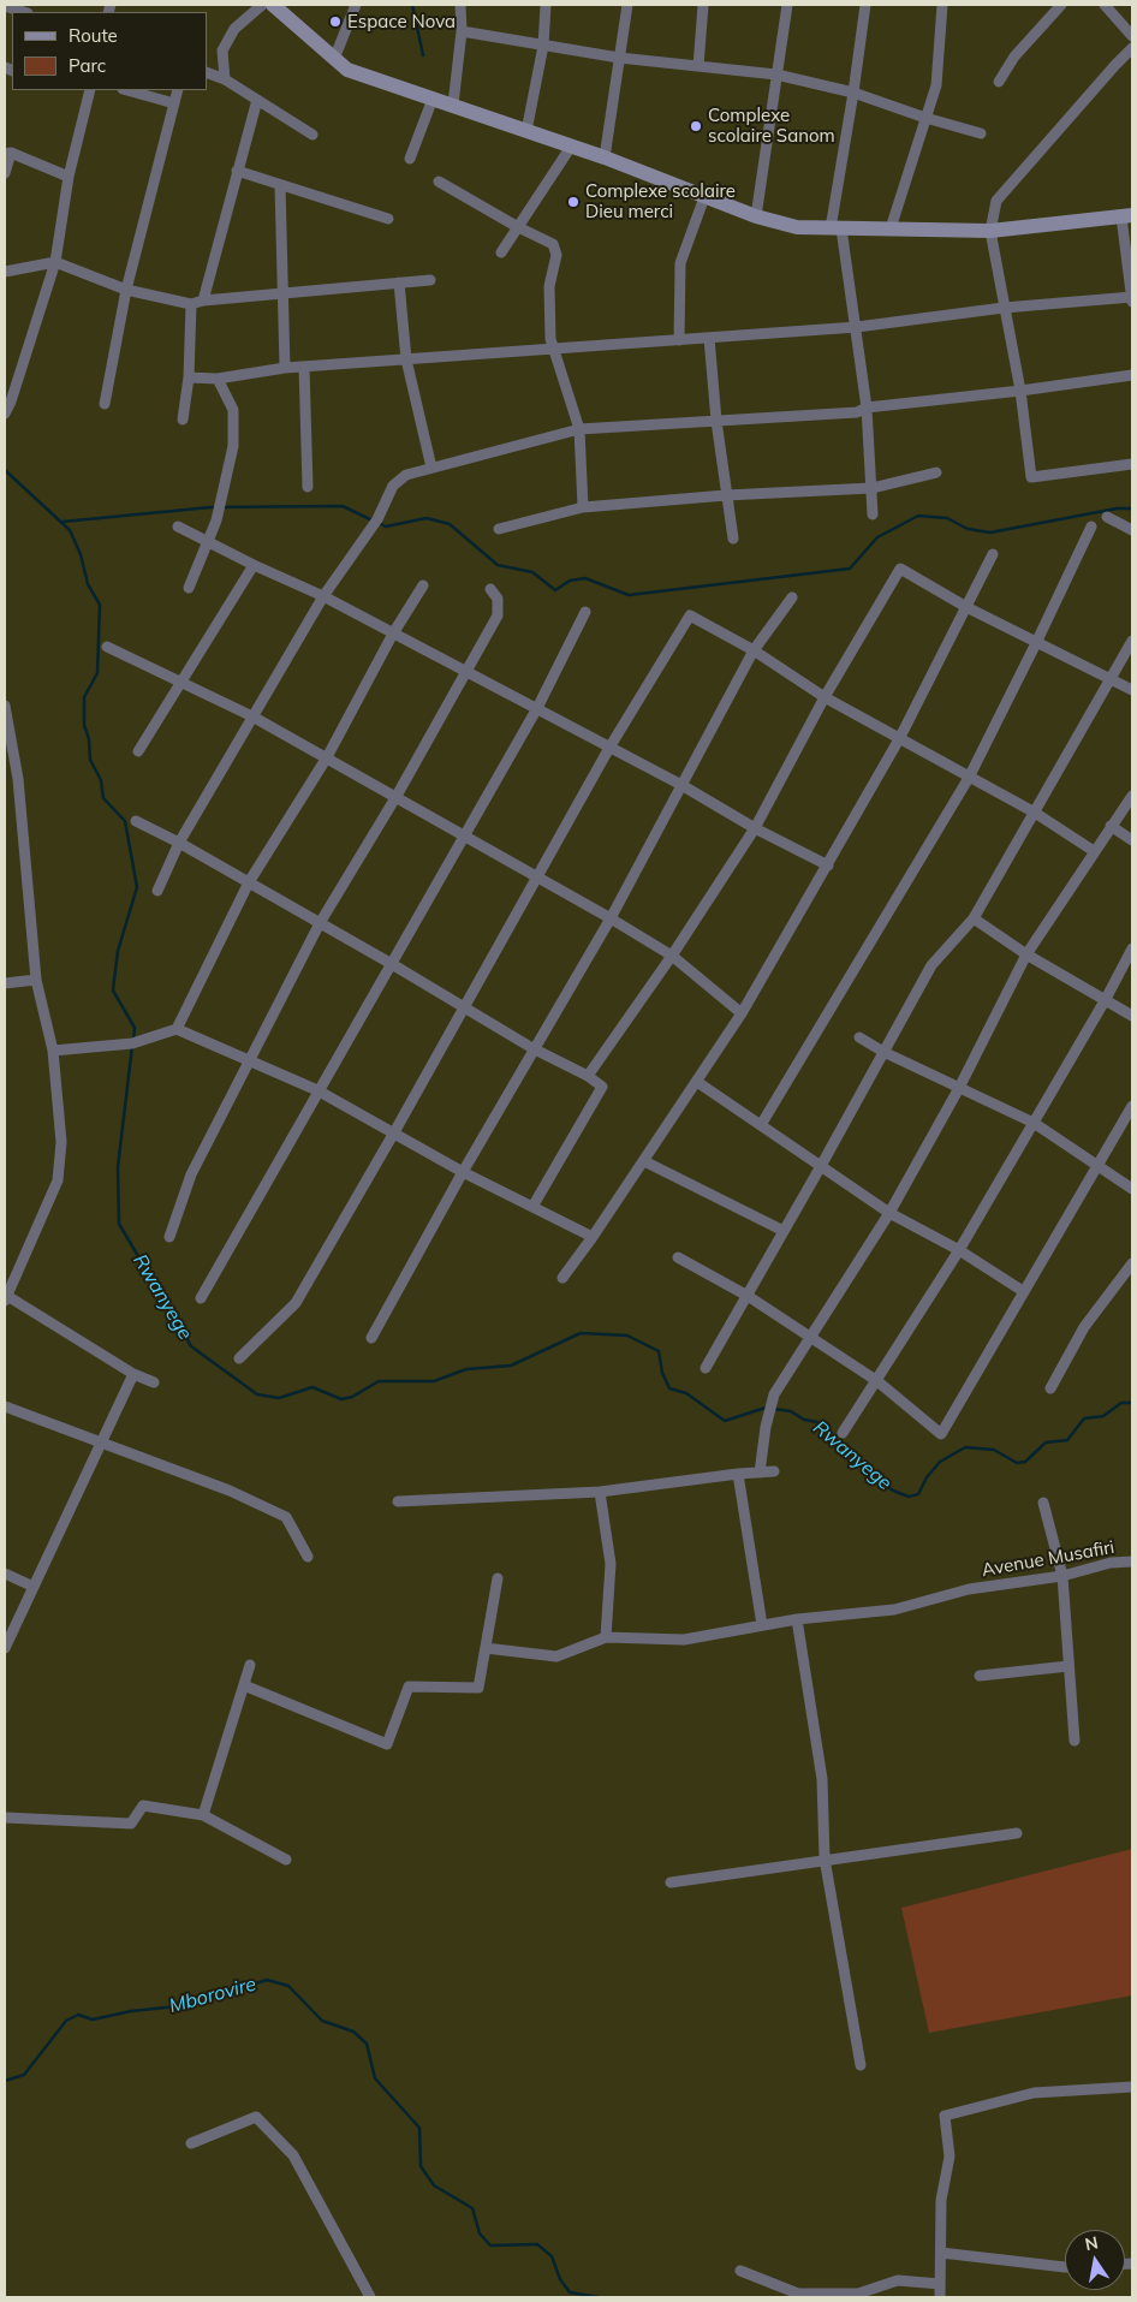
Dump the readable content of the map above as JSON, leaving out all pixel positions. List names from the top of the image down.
{
  "streets": {
    "street": ["Avenue Musafiri"]
  },
  "water": ["Rwanyege", "Mborovire"],
  "places": ["Espace Nova", "Complexe scolaire Sanom", "Complexe scolaire Dieu merci"],
  "legend": ["Route", "Parc"],
  "north": "top"
}
